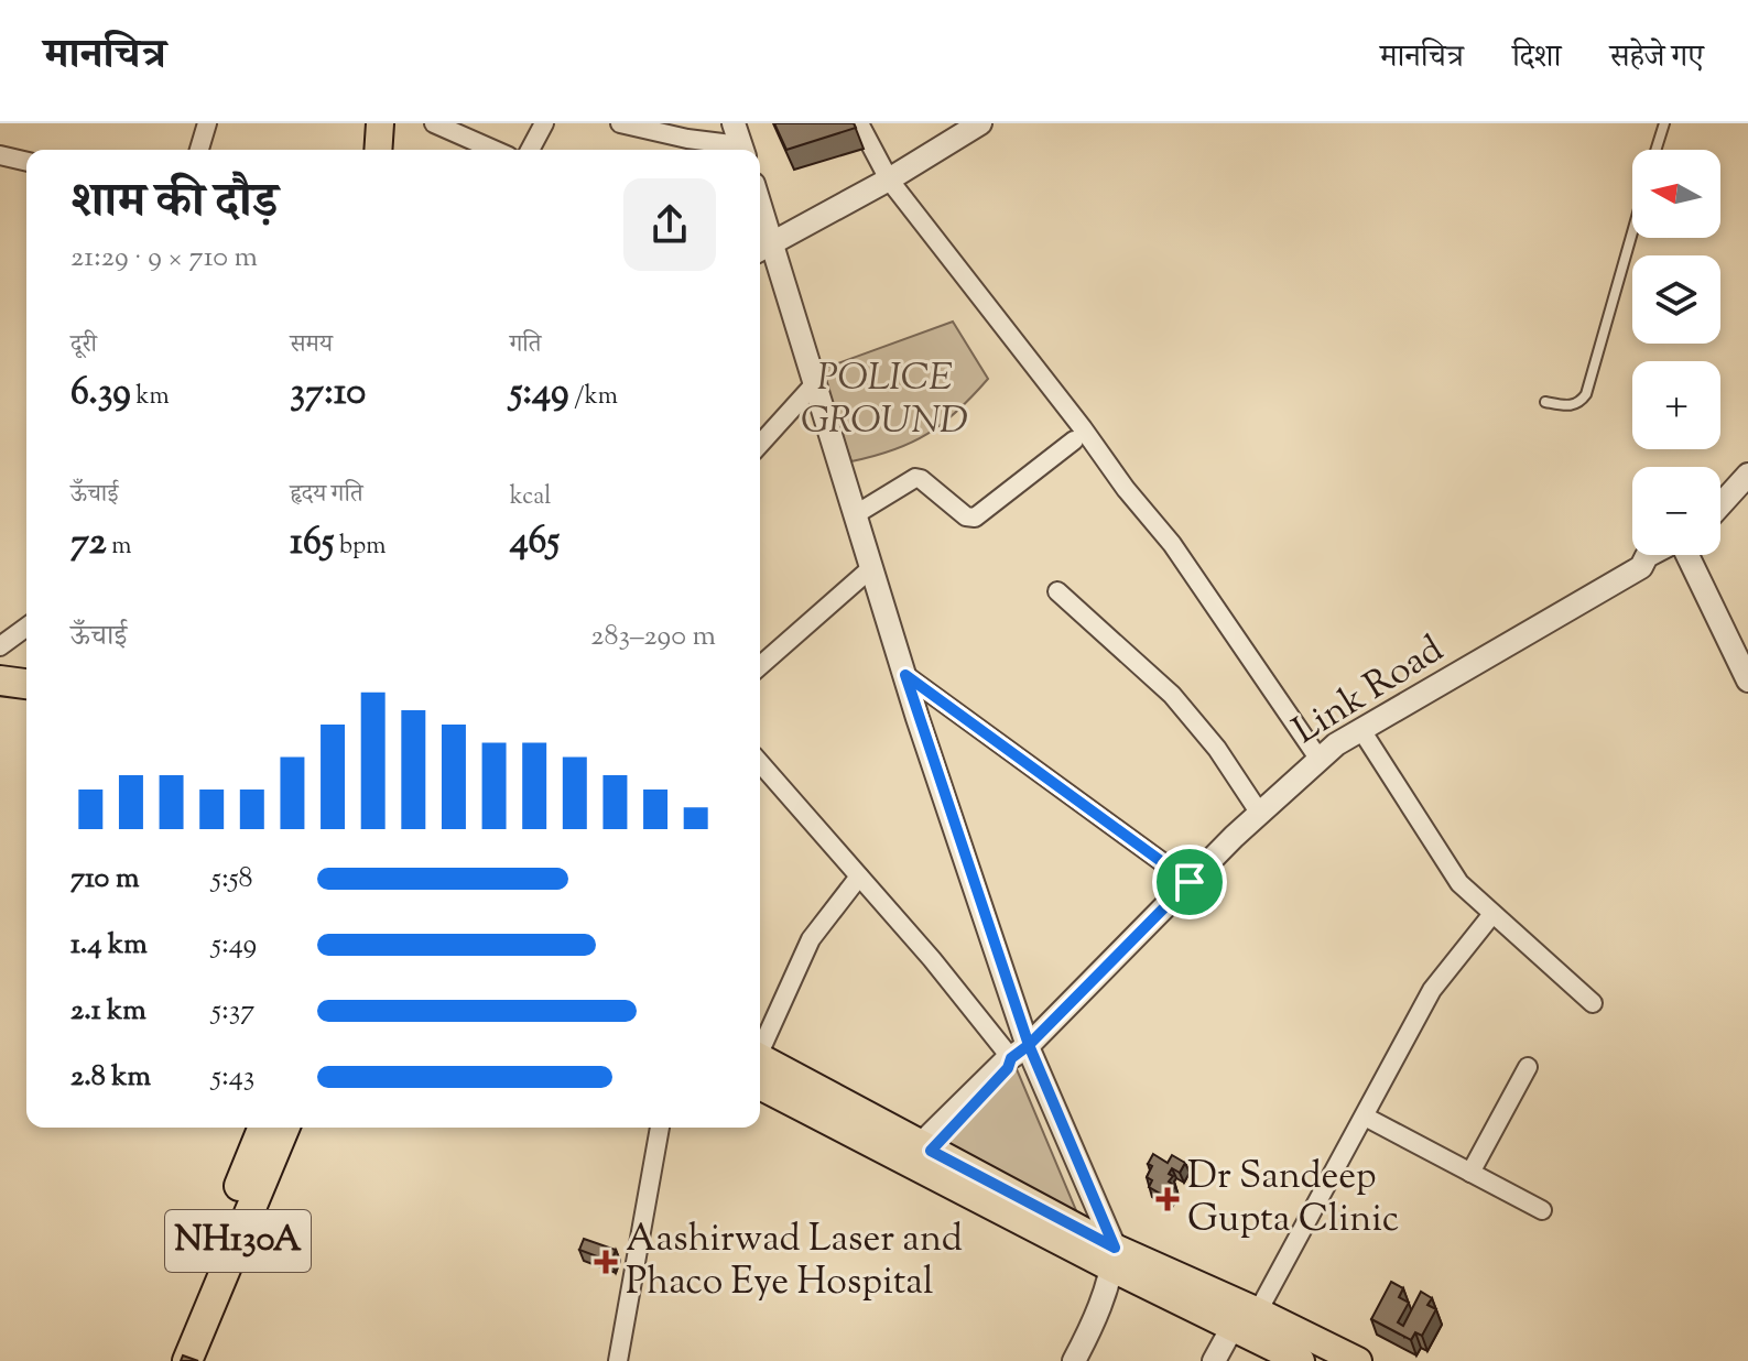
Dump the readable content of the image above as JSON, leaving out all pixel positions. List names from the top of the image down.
{
  "streets": {
    "highway": ["NH130A"],
    "street": ["Link Road"]
  },
  "parks": ["POLICE GROUND"],
  "places": {
    "health": ["Dr Sandeep Gupta Clinic", "Aashirwad Laser and Phaco Eye Hospital"]
  },
  "north": "left",
  "page": {
    "header": "मानचित्र",
    "nav": ["मानचित्र", "दिशा", "सहेजे गए"],
    "map_buttons": ["+", "−"],
    "heading": ["शाम की दौड़", "21:29 · 9 × 710 m"],
    "stats": [
      ["दूरी", "6.39 km"],
      ["समय", "37:10"],
      ["गति", "5:49 /km"],
      ["ऊँचाई", "72 m"],
      ["हृदय गति", "165 bpm"],
      ["kcal", "465"]
    ],
    "chart": ["ऊँचाई", "283–290 m"],
    "list": [
      {
        "name": "710 m",
        "note": "5:58"
      },
      {
        "name": "1.4 km",
        "note": "5:49"
      },
      {
        "name": "2.1 km",
        "note": "5:37"
      },
      {
        "name": "2.8 km",
        "note": "5:43"
      }
    ]
  }
}
